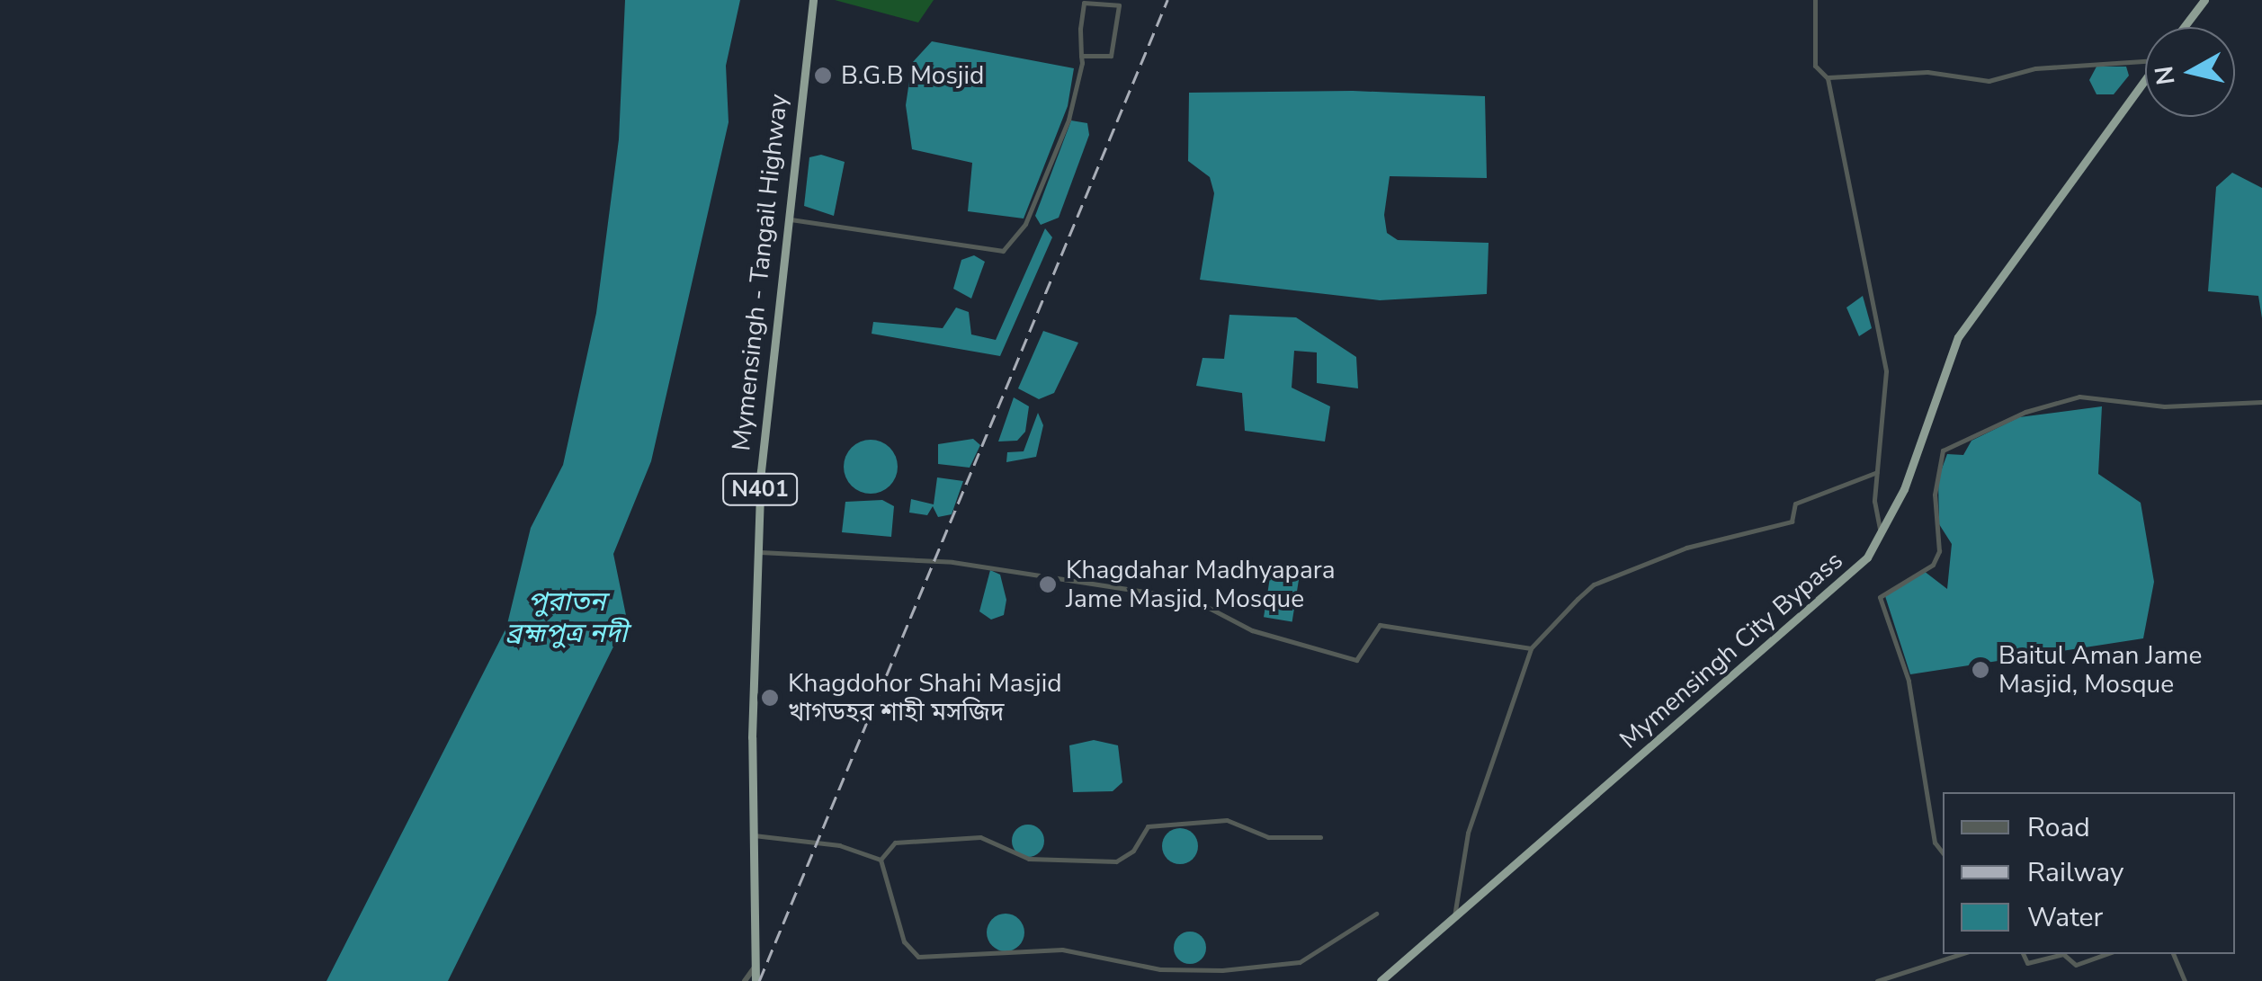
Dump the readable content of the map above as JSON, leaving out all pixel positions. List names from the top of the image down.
{
  "streets": {
    "highway": ["Mymensingh - Tangail Highway", "N401", "Mymensingh City Bypass"]
  },
  "water": ["পুরাতন ব্রহ্মপুত্র নদী"],
  "places": [
    "B.G.B Mosjid",
    "Khagdahar Madhyapara Jame Masjid, Mosque",
    "Baitul Aman Jame Masjid, Mosque",
    "Khagdohor Shahi Masjid খাগডহর শাহী মসজিদ"
  ],
  "legend": ["Road", "Railway", "Water"],
  "north": "left"
}
